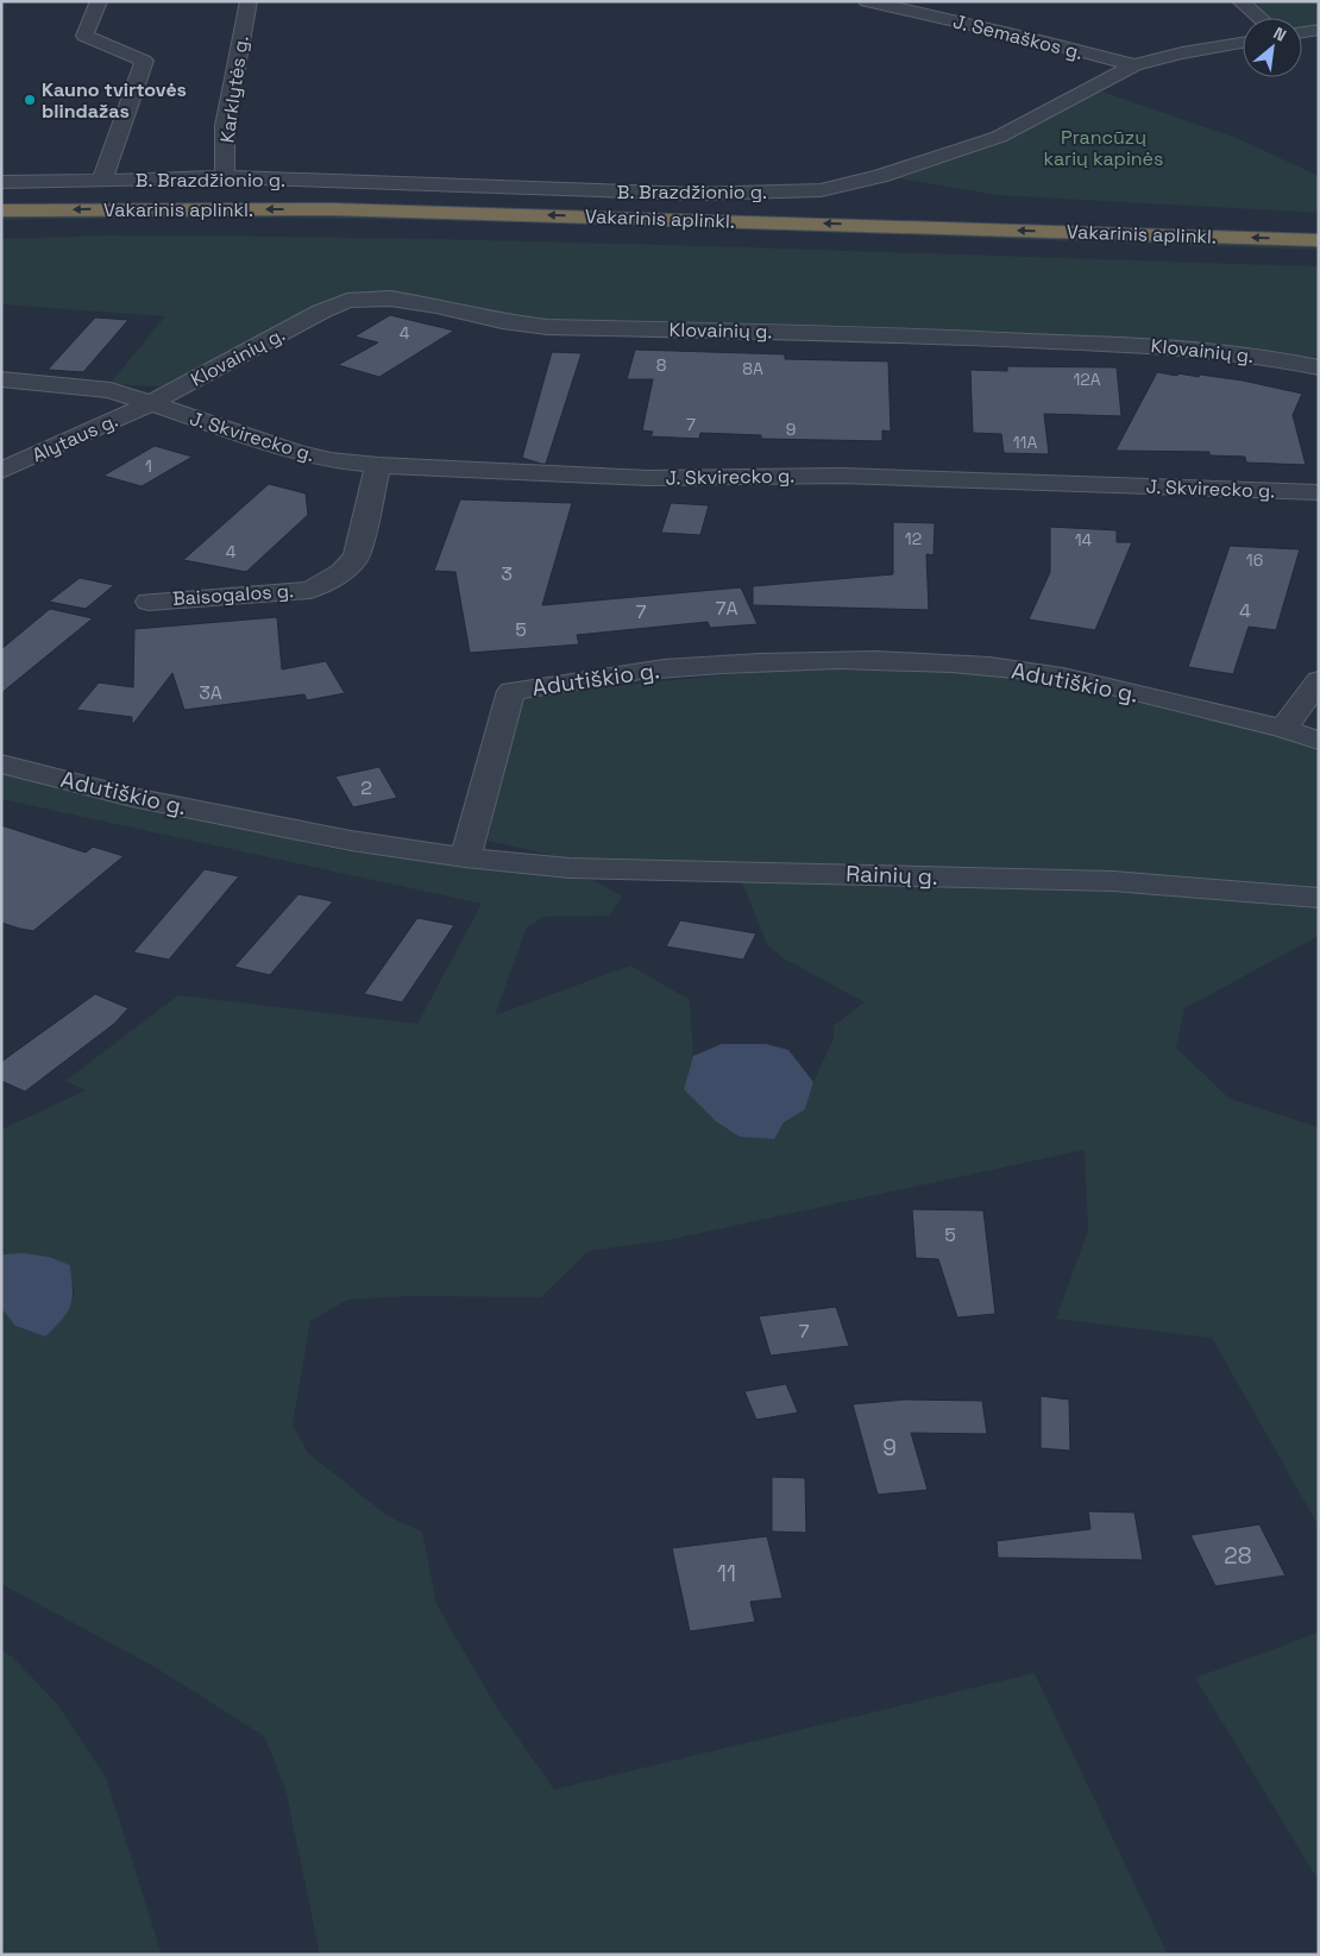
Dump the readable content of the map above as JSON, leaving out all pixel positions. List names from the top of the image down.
{
  "streets": {
    "highway": ["Vakarinis aplinkl."],
    "street": [
      "J. Semaškos g.",
      "Karklytės g.",
      "B. Brazdžionio g.",
      "Klovainių g.",
      "J. Skvirecko g.",
      "Alytaus g.",
      "Baisogalos g.",
      "Adutiškio g.",
      "Rainių g."
    ]
  },
  "crossings": [
    ["J. Semaškos g.", "B. Brazdžionio g."],
    ["Karklytės g.", "B. Brazdžionio g."],
    ["Klovainių g.", "J. Skvirecko g."],
    ["Klovainių g.", "Alytaus g."],
    ["J. Skvirecko g.", "Alytaus g."],
    ["J. Skvirecko g.", "Baisogalos g."],
    ["Adutiškio g.", "Rainių g."]
  ],
  "parks": ["Prancūzų karių kapinės"],
  "places": ["Kauno tvirtovės blindažas"],
  "house_numbers": [
    "4",
    "8",
    "8A",
    "12A",
    "7",
    "9",
    "11A",
    "1",
    "12",
    "14",
    "4",
    "16",
    "3",
    "7A",
    "4",
    "7",
    "5",
    "3A",
    "2",
    "5",
    "7",
    "9",
    "28",
    "11"
  ],
  "north": "top right"
}
